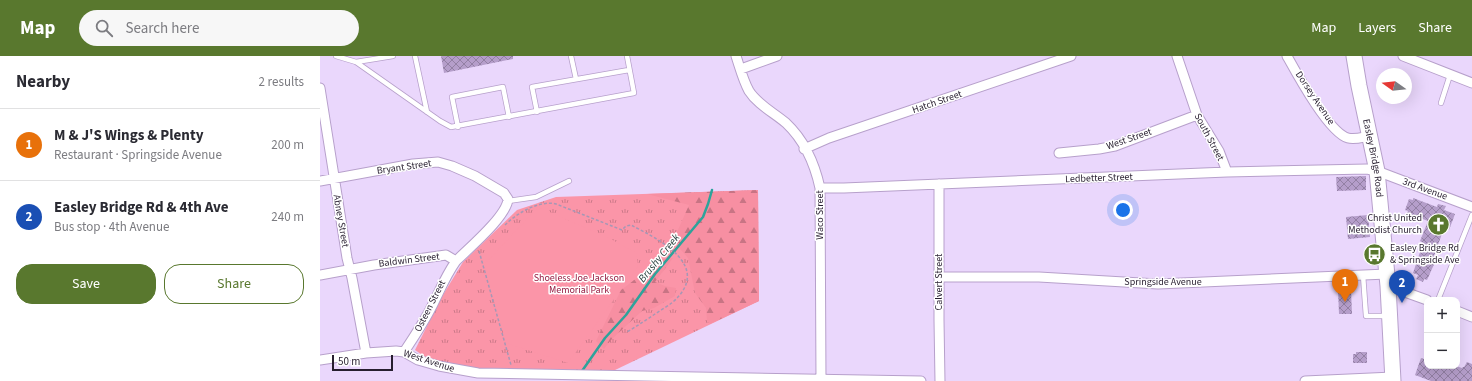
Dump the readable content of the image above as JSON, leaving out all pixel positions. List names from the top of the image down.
{
  "streets": {
    "highway": ["Easley Bridge Road"],
    "street": [
      "Dorsey Avenue",
      "Hatch Street",
      "South Street",
      "West Street",
      "Bryant Street",
      "Ledbetter Street",
      "3rd Avenue",
      "Waco Street",
      "Abney Street",
      "Baldwin Street",
      "Calvert Street",
      "Springside Avenue",
      "Osteen Street",
      "West Avenue"
    ]
  },
  "crossings": [
    ["Dorsey Avenue", "Easley Bridge Road"],
    ["Hatch Street", "Waco Street"],
    ["South Street", "West Street"],
    ["South Street", "Ledbetter Street"],
    ["Easley Bridge Road", "Ledbetter Street"],
    ["Easley Bridge Road", "3rd Avenue"],
    ["Easley Bridge Road", "Springside Avenue"],
    ["Bryant Street", "Abney Street"],
    ["Ledbetter Street", "3rd Avenue"],
    ["Ledbetter Street", "Waco Street"],
    ["Ledbetter Street", "Calvert Street"],
    ["Waco Street", "West Avenue"],
    ["Abney Street", "Baldwin Street"],
    ["Abney Street", "West Avenue"],
    ["Baldwin Street", "Osteen Street"],
    ["Calvert Street", "Springside Avenue"],
    ["Osteen Street", "West Avenue"]
  ],
  "water": ["Brushy Creek"],
  "parks": ["Shoeless Joe Jackson Memorial Park"],
  "places": {
    "church": ["Christ United Methodist Church"],
    "bus stop": ["Easley Bridge Rd & Springside Ave"]
  },
  "scale_bar": "50 m",
  "north": "left",
  "page": {
    "header": "Map",
    "search": "Search here",
    "nav": ["Map", "Layers", "Share"],
    "heading": ["Nearby", "2 results"],
    "list": [
      {
        "mark": "1",
        "name": "M & J'S Wings & Plenty",
        "note": "Restaurant · Springside Avenue",
        "value": "200 m"
      },
      {
        "mark": "2",
        "name": "Easley Bridge Rd & 4th Ave",
        "note": "Bus stop · 4th Avenue",
        "value": "240 m"
      }
    ],
    "buttons": ["Save", "Share"],
    "pins": ["1", "2"],
    "map_buttons": ["+", "−"],
    "scale": "50 m"
  }
}
